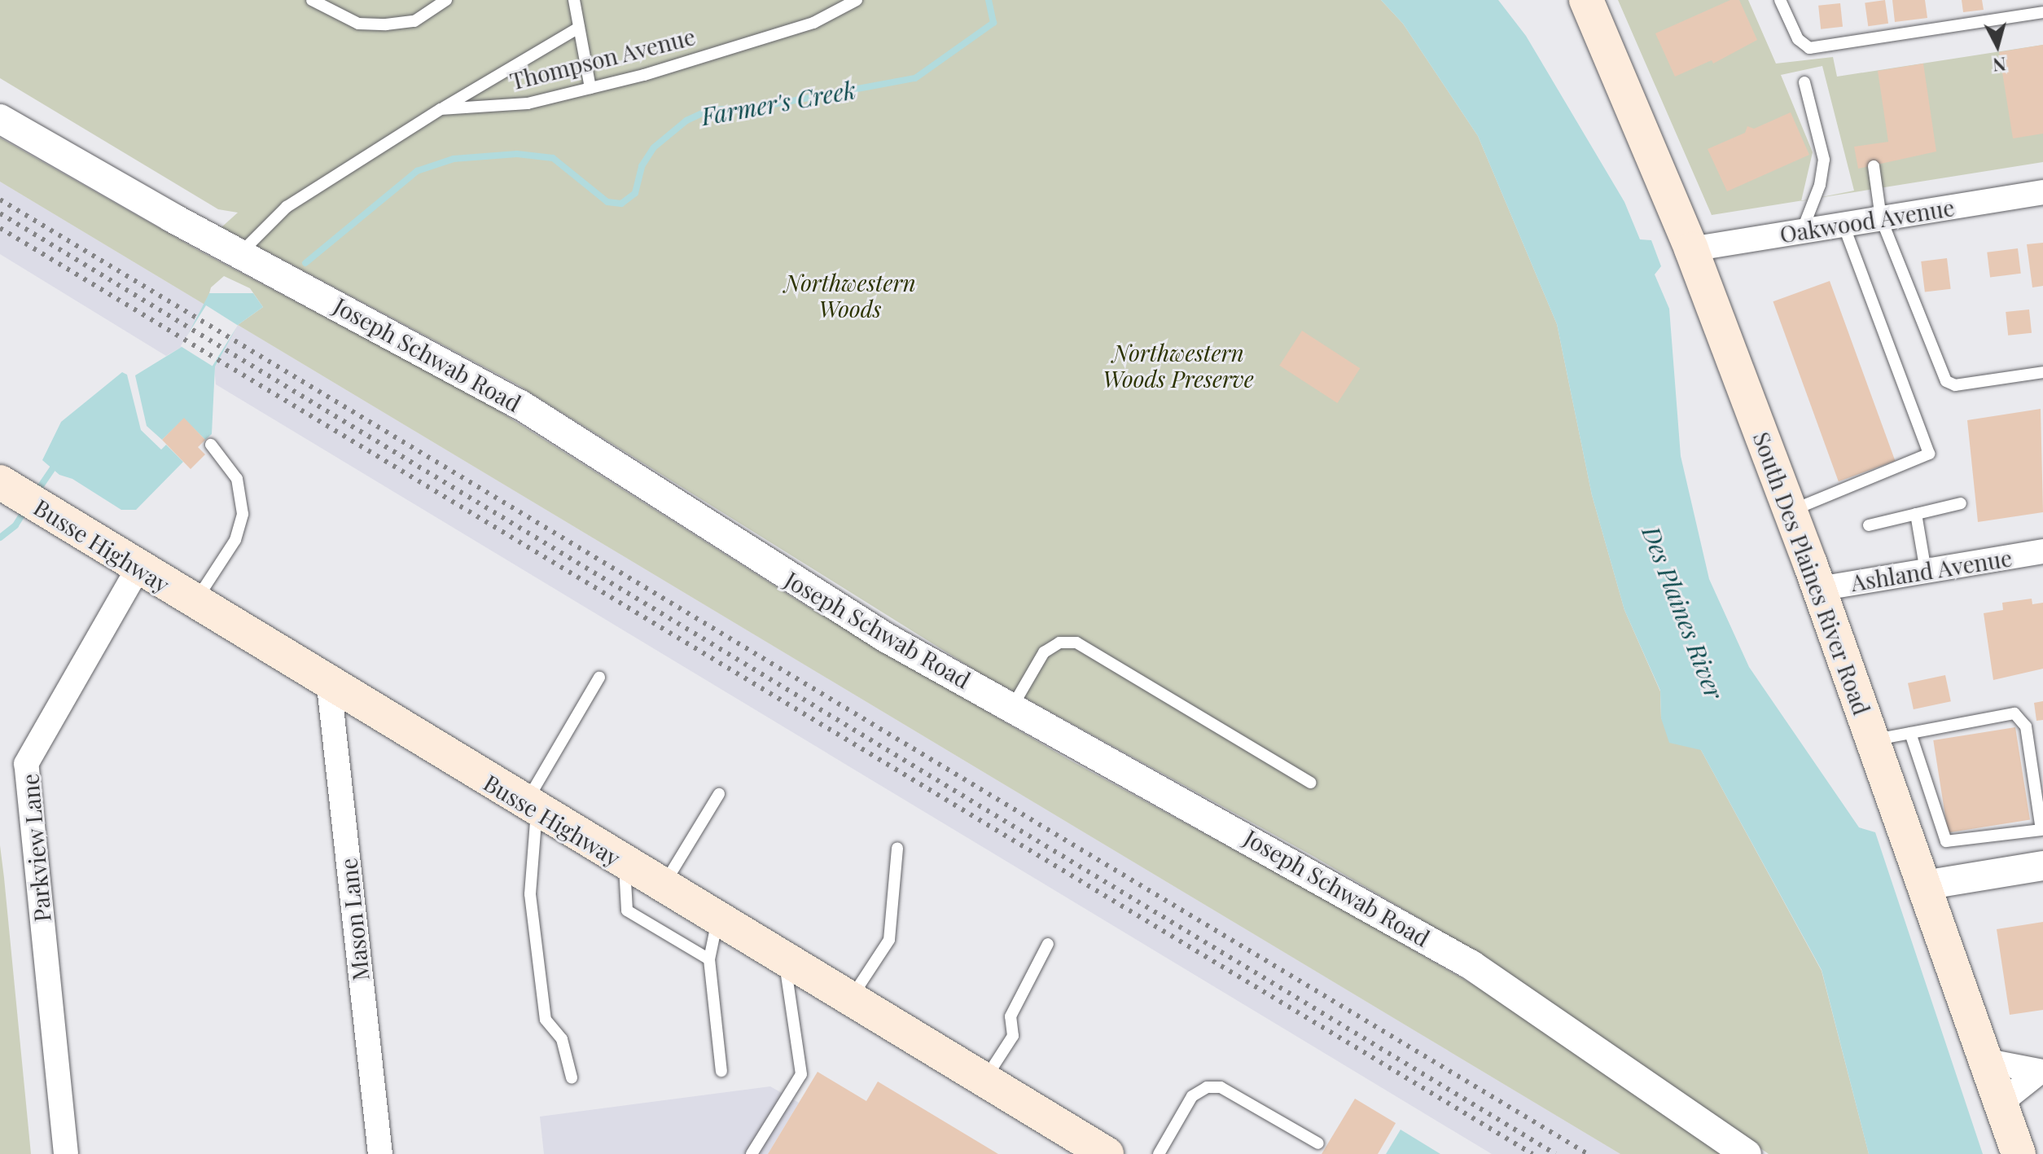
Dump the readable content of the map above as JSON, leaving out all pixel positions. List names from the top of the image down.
{
  "streets": {
    "main road": ["Busse Highway", "South Des Plaines River Road"],
    "street": [
      "Oakwood Avenue",
      "Joseph Schwab Road",
      "Ashland Avenue",
      "Parkview Lane",
      "Mason Lane"
    ],
    "lane": ["Thompson Avenue"]
  },
  "crossings": [
    ["Thompson Avenue", "Joseph Schwab Road"],
    ["Oakwood Avenue", "South Des Plaines River Road"],
    ["Busse Highway", "Parkview Lane"],
    ["Busse Highway", "Mason Lane"],
    ["Ashland Avenue", "South Des Plaines River Road"]
  ],
  "water": ["Farmer's Creek", "Des Plaines River"],
  "parks": ["Northwestern Woods", "Northwestern Woods Preserve"],
  "north": "bottom"
}
